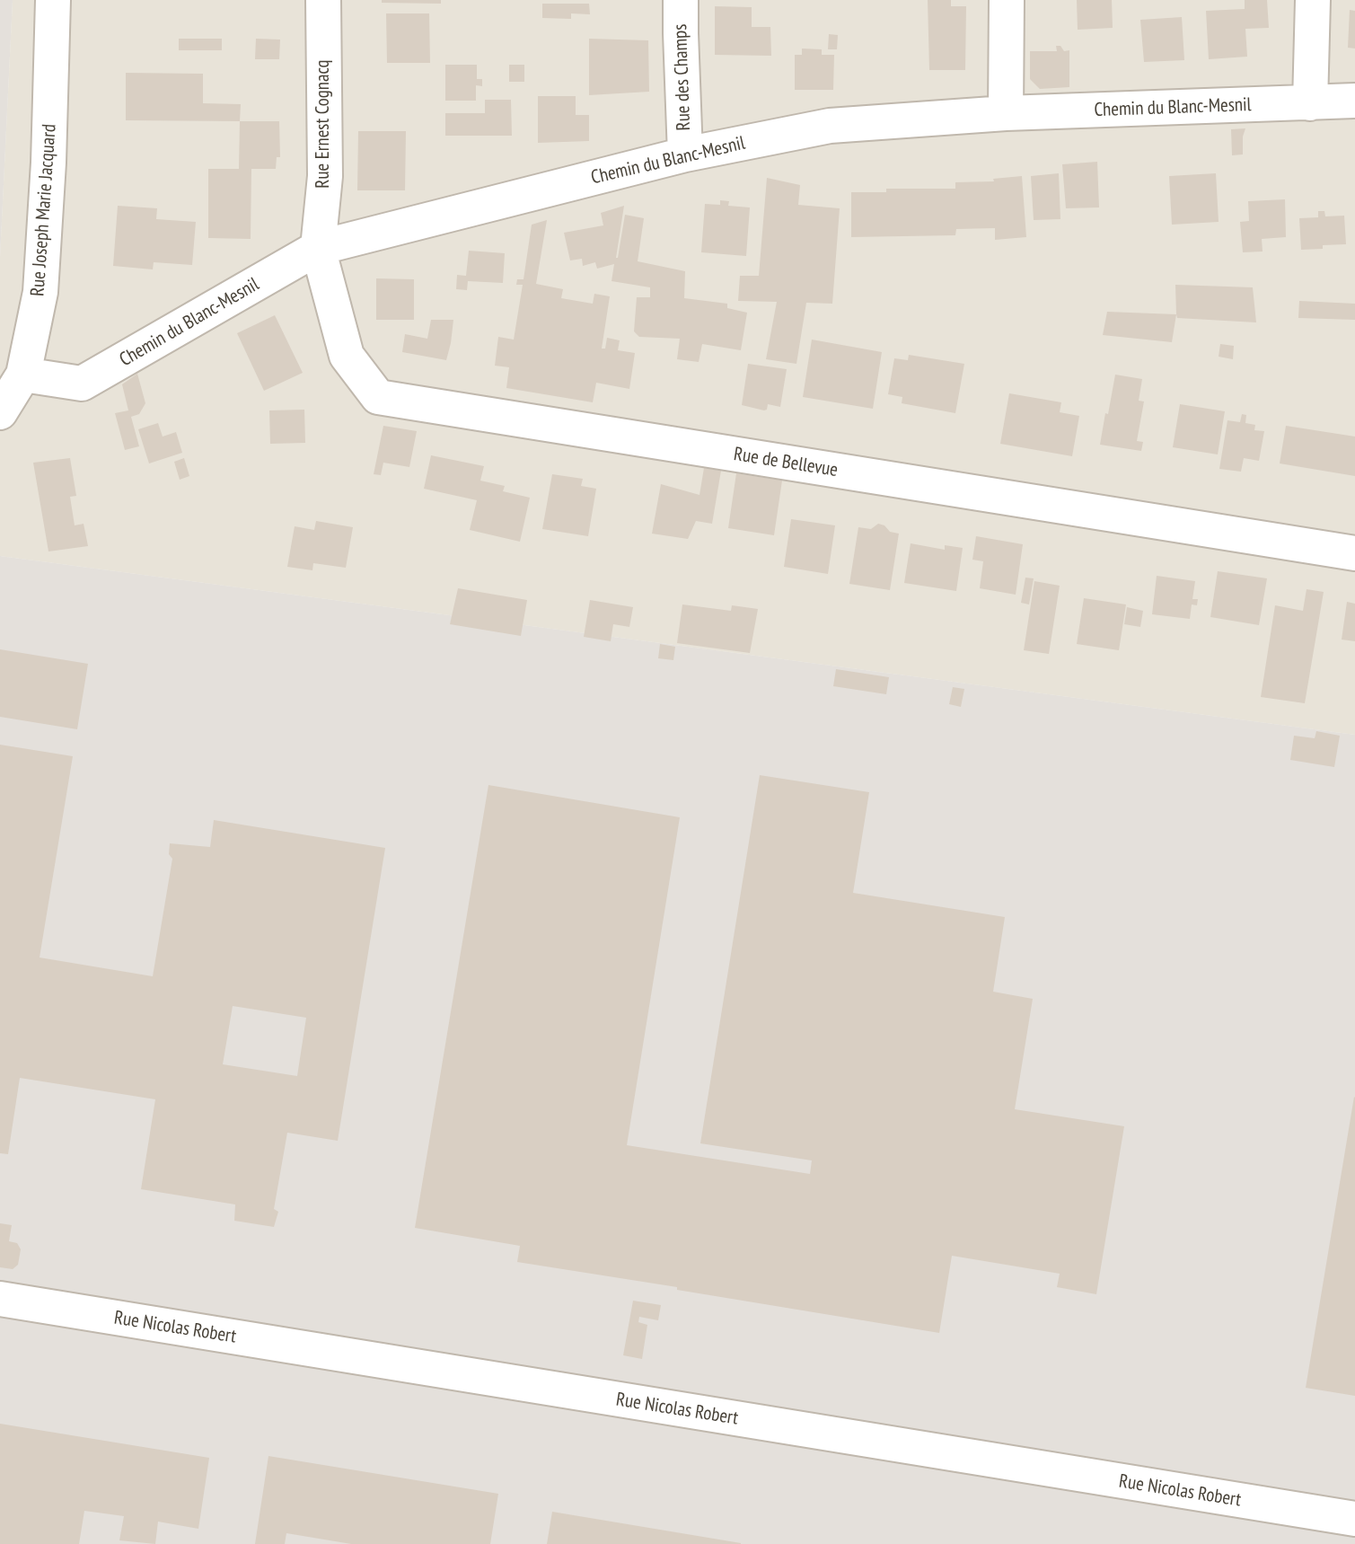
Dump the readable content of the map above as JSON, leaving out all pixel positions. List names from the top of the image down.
{
  "streets": {
    "street": [
      "Rue des Champs",
      "Chemin du Blanc-Mesnil",
      "Rue Ernest Cognacq",
      "Rue Joseph Marie Jacquard",
      "Rue de Bellevue",
      "Rue Nicolas Robert"
    ]
  },
  "crossings": [
    ["Rue des Champs", "Chemin du Blanc-Mesnil"],
    ["Chemin du Blanc-Mesnil", "Rue Ernest Cognacq"],
    ["Chemin du Blanc-Mesnil", "Rue Joseph Marie Jacquard"],
    ["Chemin du Blanc-Mesnil", "Rue de Bellevue"],
    ["Rue Ernest Cognacq", "Rue de Bellevue"]
  ]
}
